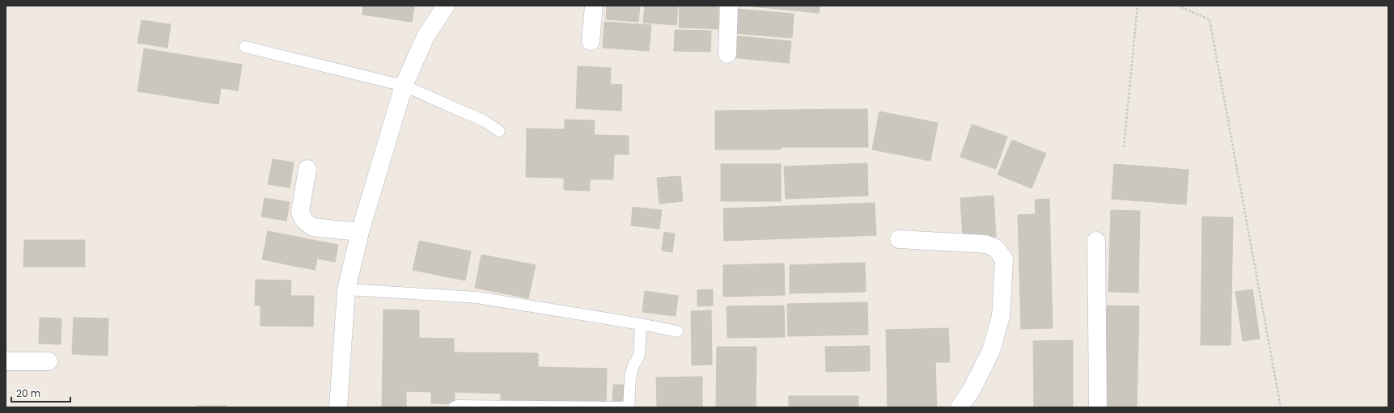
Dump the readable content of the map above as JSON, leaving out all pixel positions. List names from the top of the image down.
{
  "scale_bar": "20 m"
}
